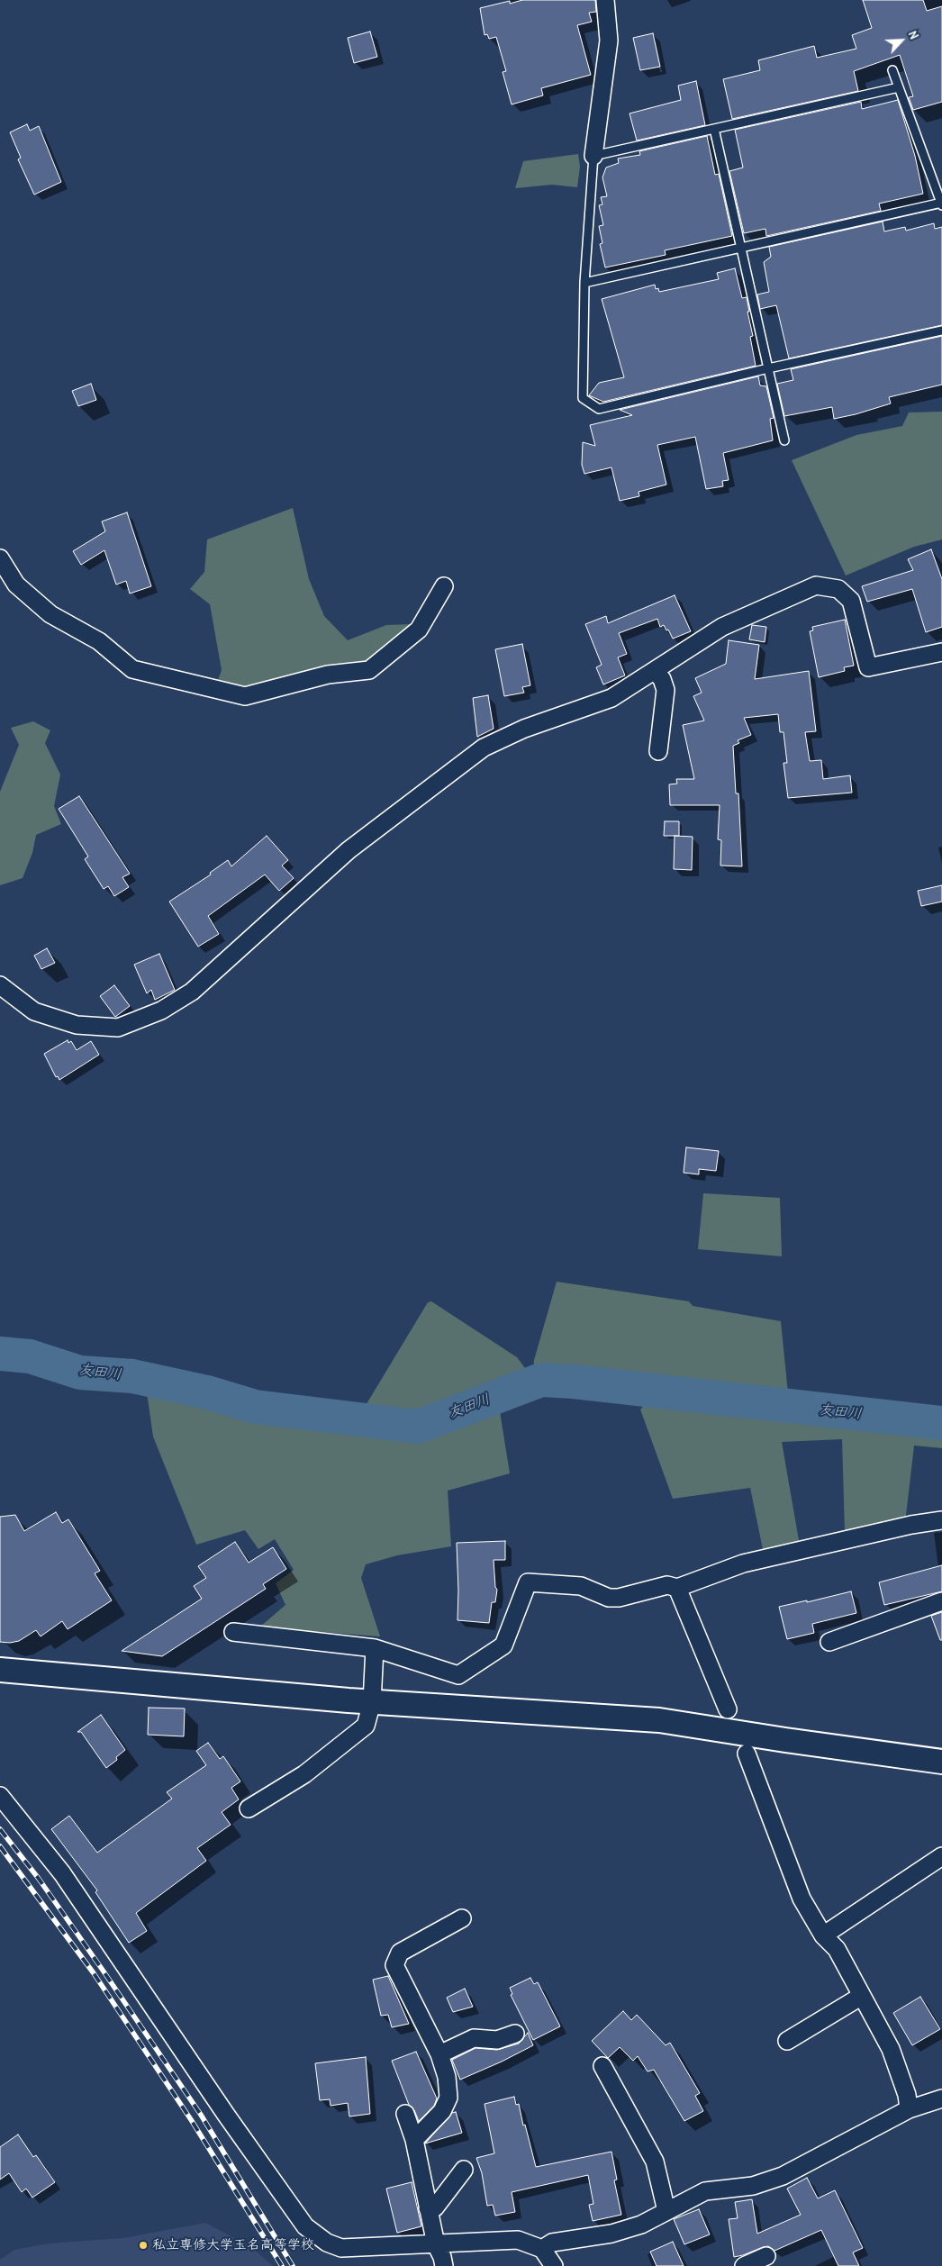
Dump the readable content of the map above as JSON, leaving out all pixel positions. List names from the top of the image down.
{
  "water": ["友田川"],
  "places": ["私立専修大学玉名高等学校"],
  "north": "top right"
}
